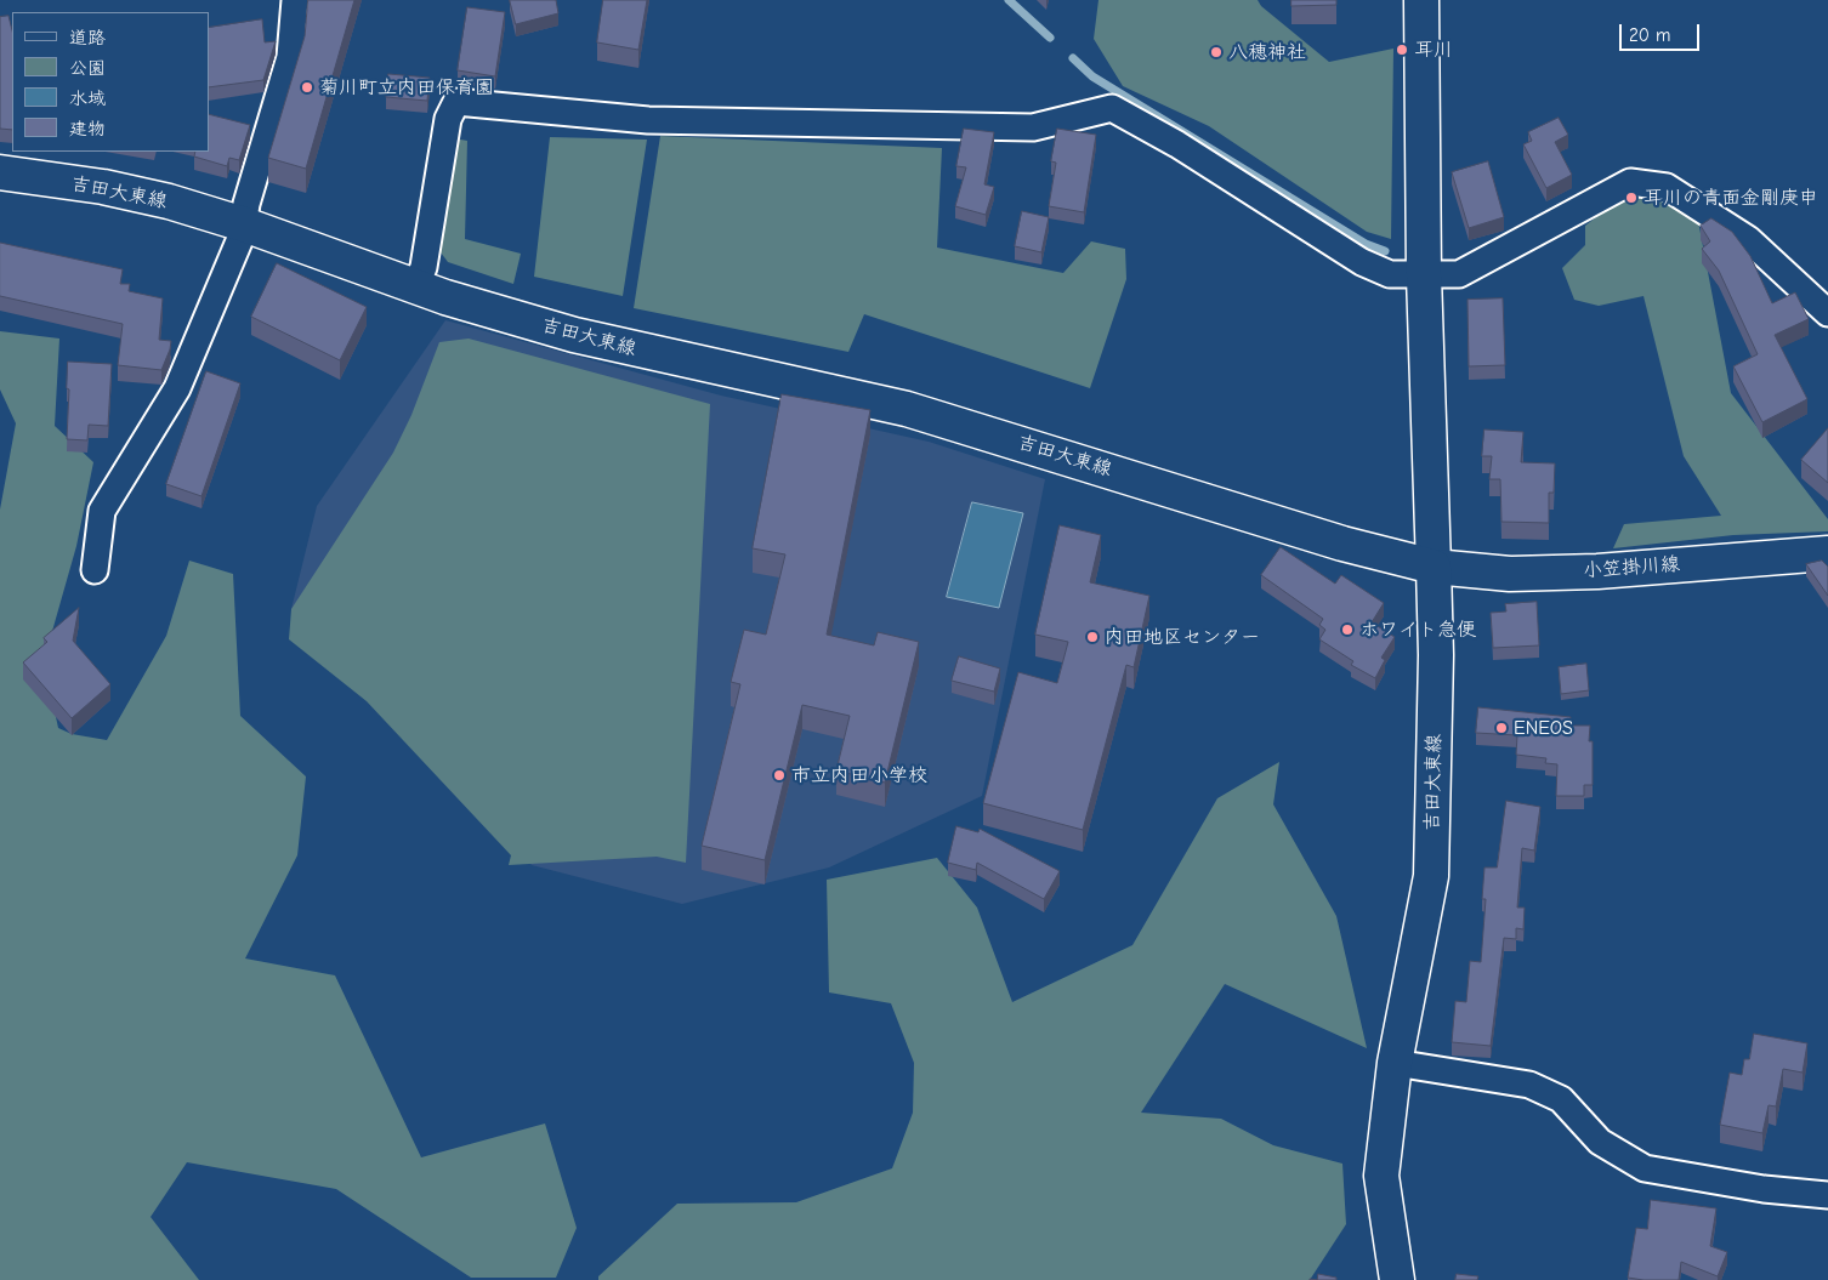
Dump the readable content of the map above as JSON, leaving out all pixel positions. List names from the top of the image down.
{
  "streets": {
    "main road": ["吉田大東線", "小笠掛川線"]
  },
  "crossings": [
    ["吉田大東線", "小笠掛川線"]
  ],
  "places": [
    "耳川",
    "八穂神社",
    "菊川町立内田保育園",
    "耳川の青面金剛庚申",
    "ホワイト急便",
    "内田地区センター",
    "ENEOS",
    "市立内田小学校"
  ],
  "legend": [
    "道路",
    "公園",
    "水域",
    "建物"
  ],
  "scale_bar": "20 m"
}
